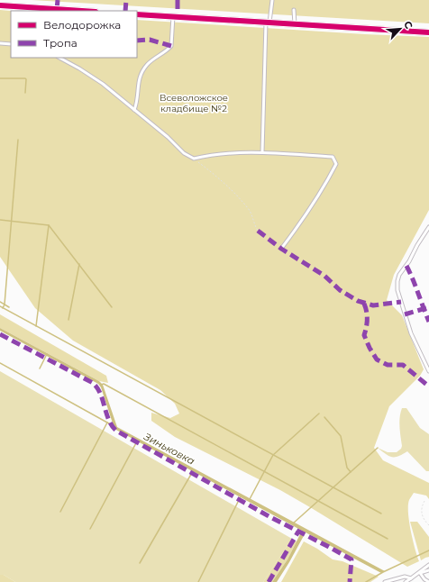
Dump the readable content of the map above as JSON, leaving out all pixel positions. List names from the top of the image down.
{
  "water": ["Зиньковка"],
  "parks": ["Всеволожское кладбище №2"],
  "legend": ["Велодорожка", "Тропа"],
  "north": "top right"
}
